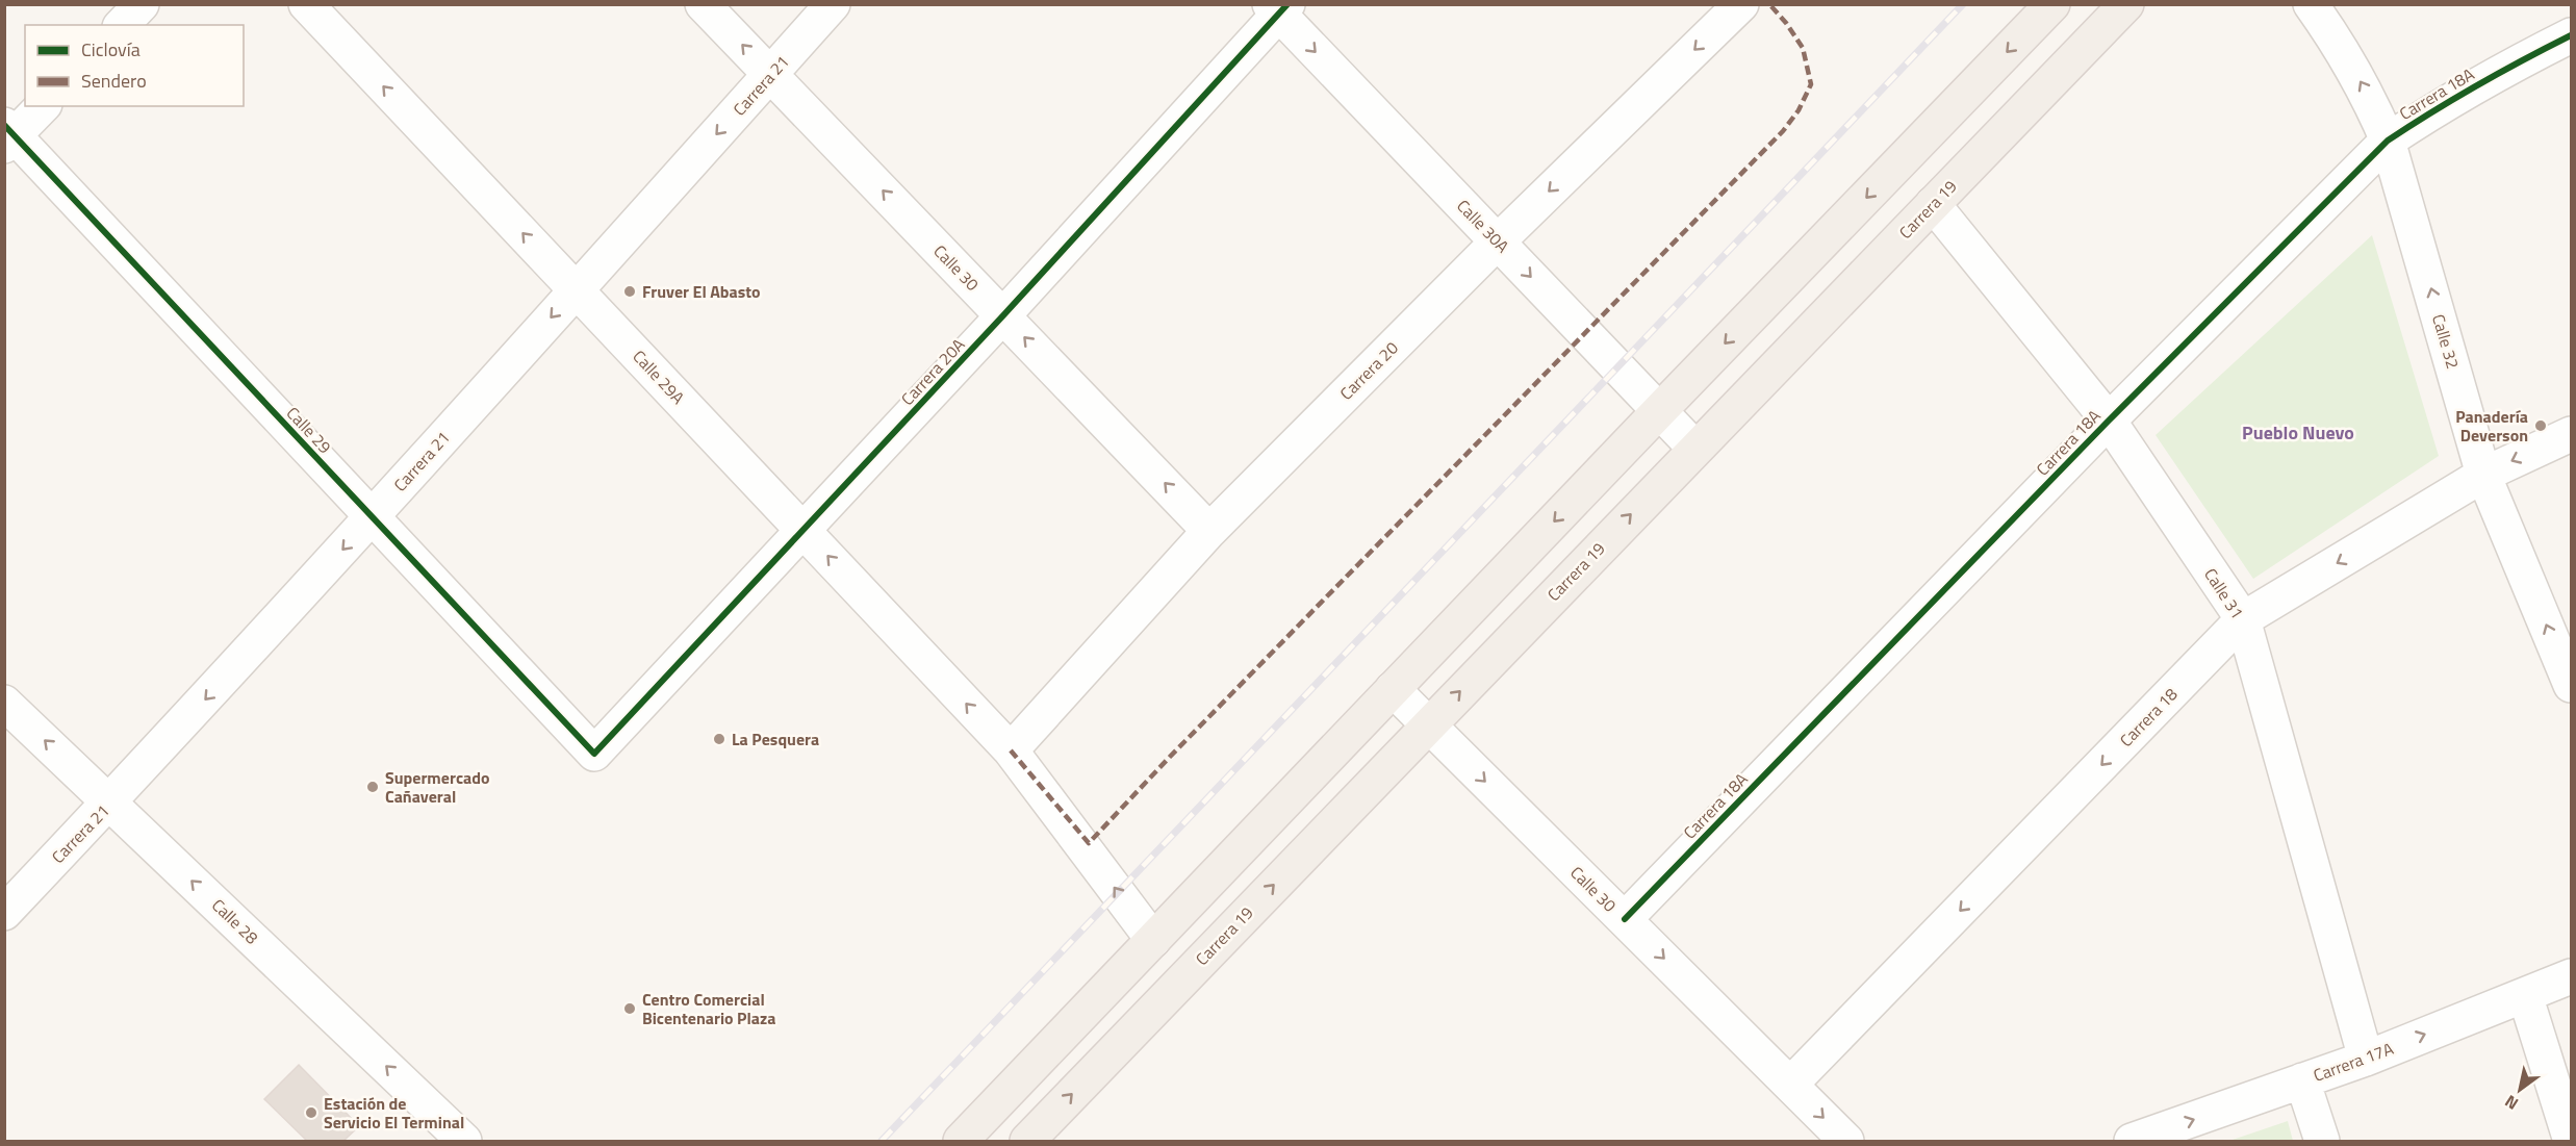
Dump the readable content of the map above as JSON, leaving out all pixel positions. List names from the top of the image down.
{
  "streets": {
    "main road": ["Carrera 19"],
    "street": [
      "Carrera 21",
      "Carrera 18A",
      "Calle 30A",
      "Calle 30",
      "Calle 32",
      "Carrera 20",
      "Carrera 20A",
      "Calle 29A",
      "Calle 29",
      "Calle 31",
      "Carrera 18",
      "Calle 28",
      "Carrera 17A"
    ]
  },
  "crossings": [
    ["Carrera 21", "Calle 30"],
    ["Carrera 21", "Calle 29A"],
    ["Carrera 21", "Calle 29"],
    ["Carrera 21", "Calle 28"],
    ["Carrera 18A", "Calle 30"],
    ["Carrera 18A", "Calle 32"],
    ["Carrera 18A", "Calle 31"],
    ["Carrera 19", "Calle 30A"],
    ["Carrera 19", "Calle 30"],
    ["Carrera 19", "Calle 31"],
    ["Calle 30A", "Carrera 20"],
    ["Calle 30A", "Carrera 20A"],
    ["Calle 30", "Carrera 20"],
    ["Calle 30", "Carrera 20A"],
    ["Calle 30", "Carrera 18"],
    ["Calle 32", "Carrera 18"],
    ["Carrera 20", "Calle 29A"],
    ["Carrera 20A", "Calle 29A"],
    ["Carrera 20A", "Calle 29"],
    ["Calle 31", "Carrera 18"],
    ["Calle 31", "Carrera 17A"]
  ],
  "one_way": [
    "Carrera 21",
    "Calle 30A",
    "Calle 32",
    "Calle 29A",
    "Carrera 18",
    "Calle 28",
    "Carrera 17A"
  ],
  "districts": ["Pueblo Nuevo"],
  "places": [
    "Fruver El Abasto",
    "Panadería Deverson",
    "La Pesquera",
    "Supermercado Cañaveral",
    "Centro Comercial Bicentenario Plaza",
    "Estación de Servicio El Terminal"
  ],
  "legend": ["Ciclovía", "Sendero"],
  "north": "bottom left"
}
